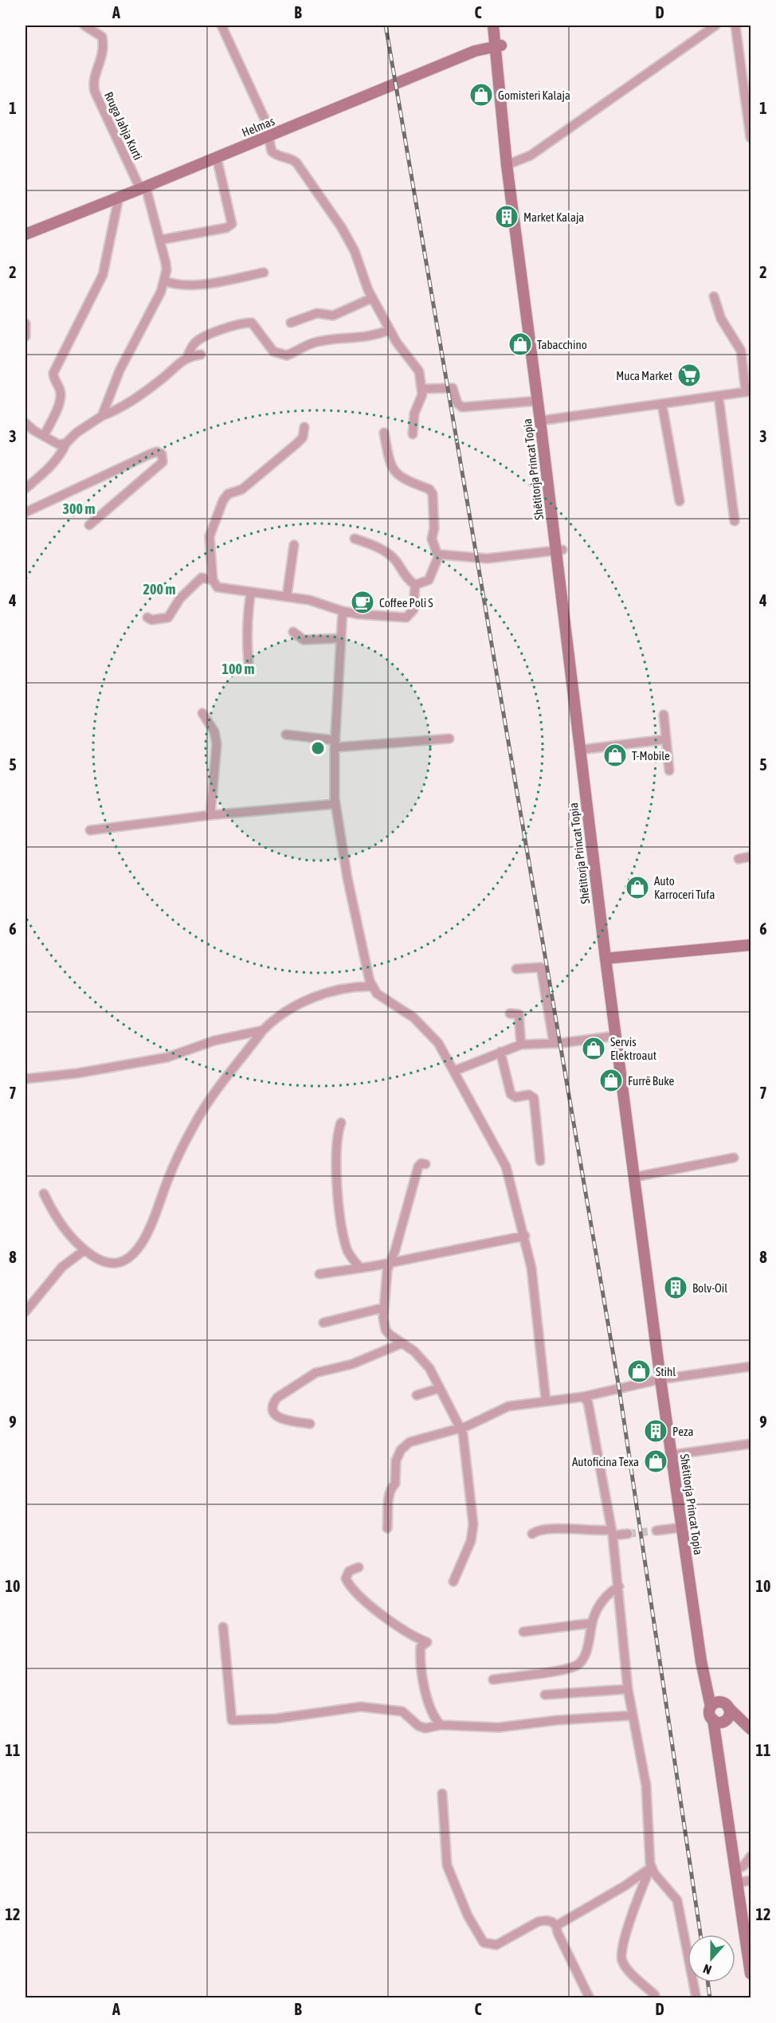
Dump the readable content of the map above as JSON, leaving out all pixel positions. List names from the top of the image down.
{
  "streets": {
    "main road": ["Helmas", "Shëtitorja Princat Topia"],
    "street": ["Rruga Jahja Kurti"]
  },
  "crossings": [
    ["Rruga Jahja Kurti", "Helmas"],
    ["Helmas", "Shëtitorja Princat Topia"]
  ],
  "places": {
    "shop": [
      "Gomisteri Kalaja",
      "Tabacchino",
      "T-Mobile",
      "Auto Karroceri Tufa",
      "Servis Elektroaut",
      "Furrë Buke",
      "Stihl",
      "Autoficina Texa"
    ],
    "building": ["Market Kalaja", "Bolv-Oil", "Peza"],
    "supermarket": ["Muca Market"],
    "cafe": ["Coffee Poli S"]
  },
  "north": "bottom",
  "grid": {
    "columns": [
      "A",
      "B",
      "C",
      "D"
    ],
    "rows": [
      "1",
      "2",
      "3",
      "4",
      "5",
      "6",
      "7",
      "8",
      "9",
      "10",
      "11",
      "12"
    ]
  },
  "rings": ["300 m", "200 m", "100 m"]
}
